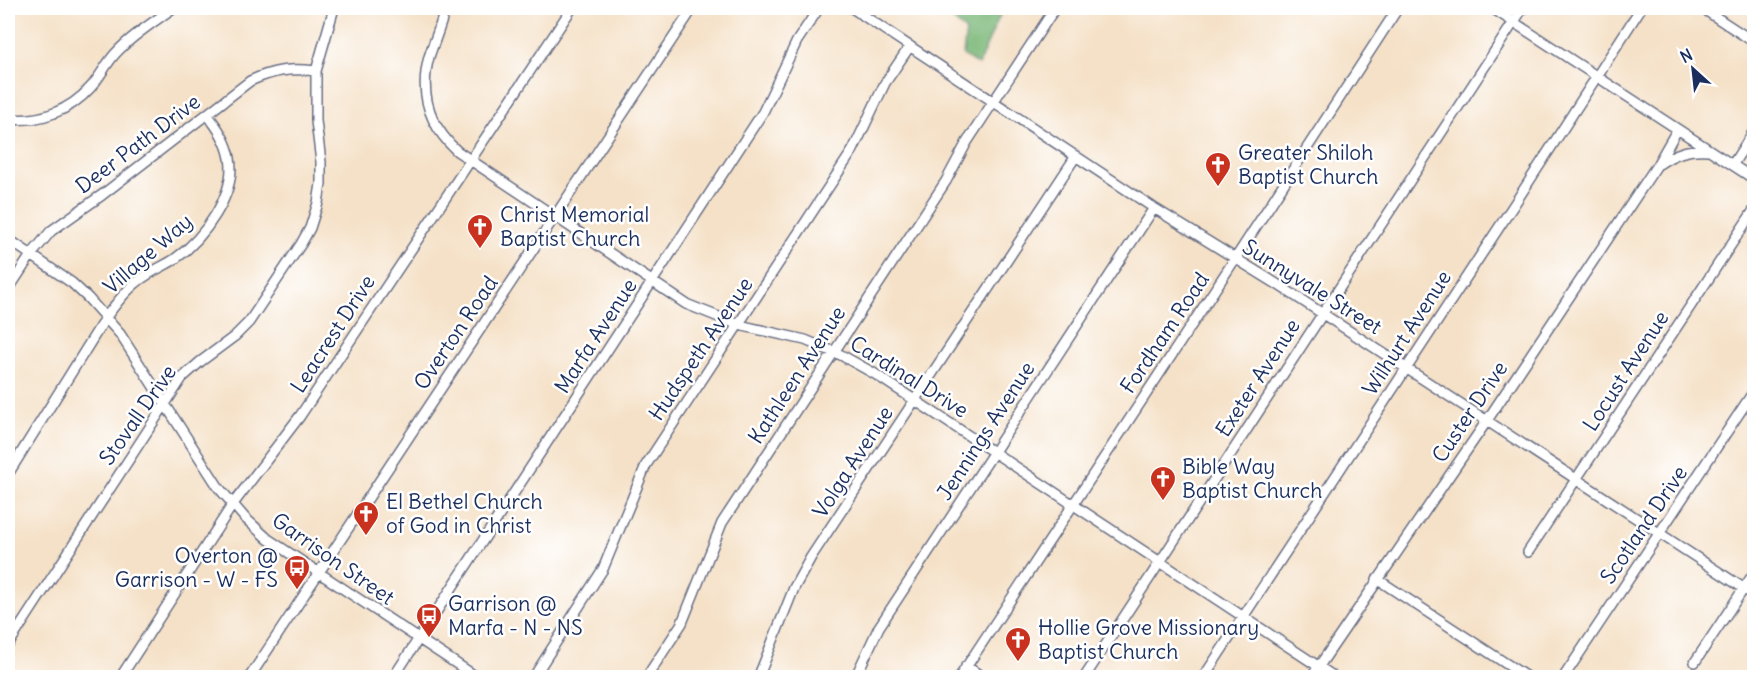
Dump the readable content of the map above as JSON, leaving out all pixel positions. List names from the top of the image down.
{
  "streets": {
    "street": [
      "Deer Path Drive",
      "Village Way",
      "Sunnyvale Street",
      "Overton Road",
      "Fordham Road",
      "Wilhurt Avenue",
      "Leacrest Drive",
      "Marfa Avenue",
      "Hudspeth Avenue",
      "Locust Avenue",
      "Kathleen Avenue",
      "Cardinal Drive",
      "Exeter Avenue",
      "Custer Drive",
      "Stovall Drive",
      "Jennings Avenue",
      "Volga Avenue",
      "Scotland Drive",
      "Garrison Street"
    ]
  },
  "crossings": [
    ["Deer Path Drive", "Village Way"],
    ["Deer Path Drive", "Stovall Drive"],
    ["Deer Path Drive", "Garrison Street"],
    ["Village Way", "Garrison Street"],
    ["Sunnyvale Street", "Fordham Road"],
    ["Sunnyvale Street", "Wilhurt Avenue"],
    ["Sunnyvale Street", "Hudspeth Avenue"],
    ["Sunnyvale Street", "Locust Avenue"],
    ["Sunnyvale Street", "Kathleen Avenue"],
    ["Sunnyvale Street", "Exeter Avenue"],
    ["Sunnyvale Street", "Custer Drive"],
    ["Sunnyvale Street", "Jennings Avenue"],
    ["Sunnyvale Street", "Volga Avenue"],
    ["Sunnyvale Street", "Scotland Drive"],
    ["Overton Road", "Cardinal Drive"],
    ["Overton Road", "Garrison Street"],
    ["Fordham Road", "Cardinal Drive"],
    ["Wilhurt Avenue", "Cardinal Drive"],
    ["Leacrest Drive", "Cardinal Drive"],
    ["Leacrest Drive", "Garrison Street"],
    ["Marfa Avenue", "Cardinal Drive"],
    ["Marfa Avenue", "Garrison Street"],
    ["Hudspeth Avenue", "Cardinal Drive"],
    ["Kathleen Avenue", "Cardinal Drive"],
    ["Cardinal Drive", "Exeter Avenue"],
    ["Cardinal Drive", "Custer Drive"],
    ["Cardinal Drive", "Jennings Avenue"],
    ["Cardinal Drive", "Volga Avenue"],
    ["Stovall Drive", "Garrison Street"]
  ],
  "places": {
    "church": [
      "Greater Shiloh Baptist Church",
      "Christ Memorial Baptist Church",
      "Bible Way Baptist Church",
      "El Bethel Church of God in Christ",
      "Hollie Grove Missionary Baptist Church"
    ],
    "bus stop": ["Overton @ Garrison - W - FS", "Garrison @ Marfa - N - NS"]
  },
  "north": "top left"
}
